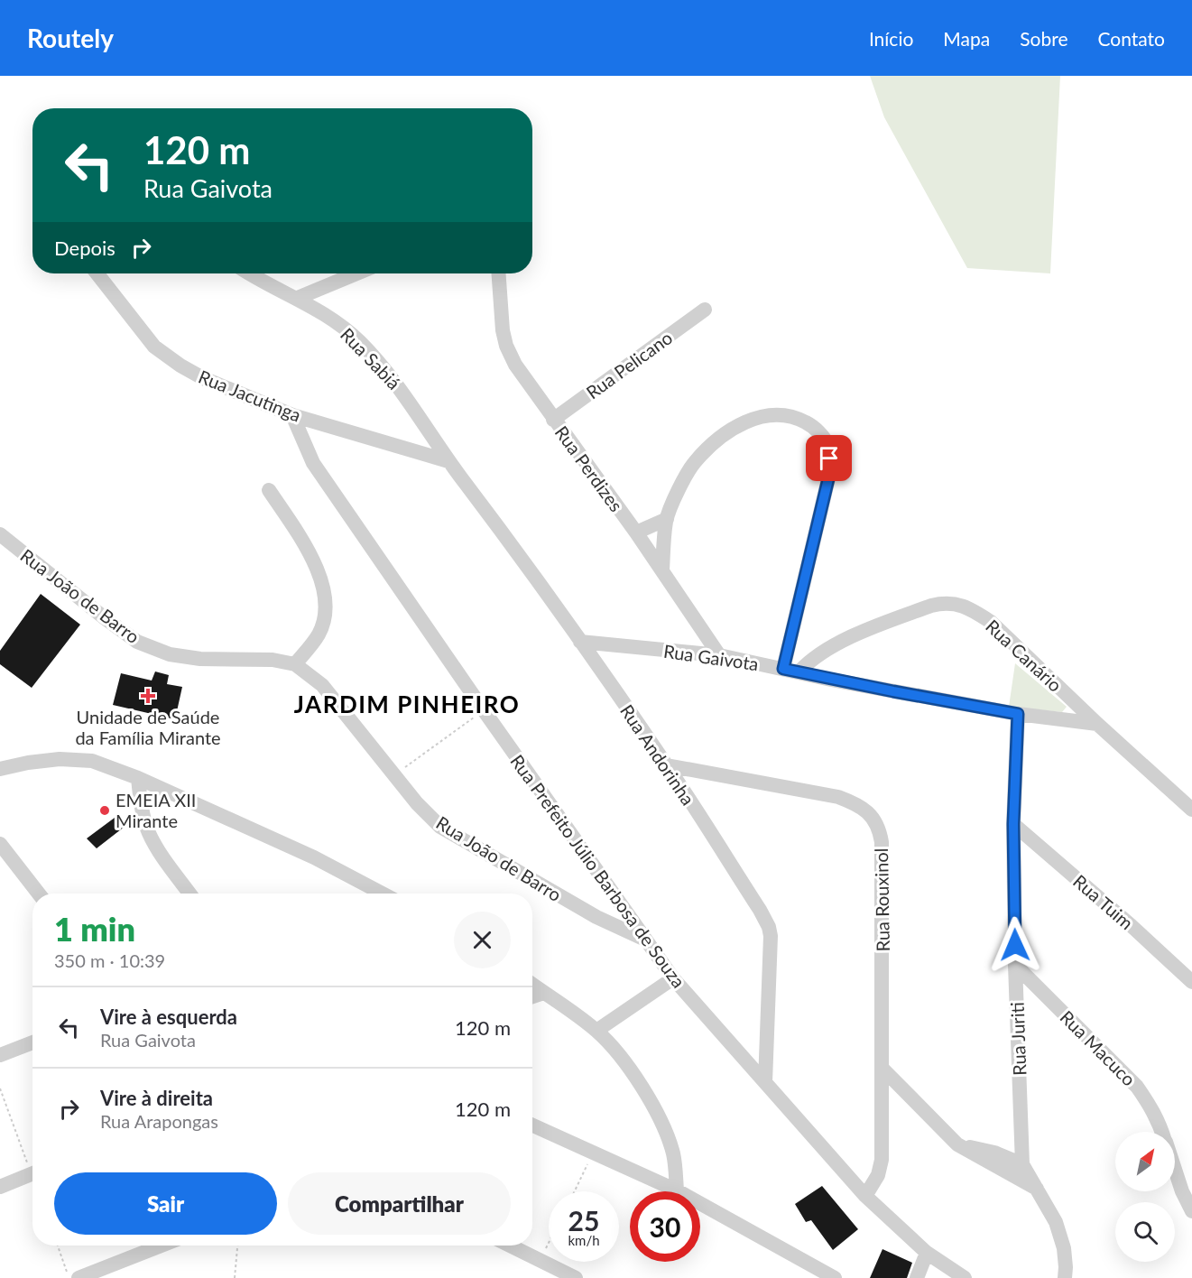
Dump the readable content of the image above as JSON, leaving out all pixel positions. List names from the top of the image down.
{
  "streets": {
    "street": [
      "Rua Sabiá",
      "Rua Pelicano",
      "Rua Jacutinga",
      "Rua Perdizes",
      "Rua João de Barro",
      "Rua Canário",
      "Rua Gaivota",
      "Rua Andorinha",
      "Rua Prefeito Júlio Barbosa de Souza",
      "Rua Rouxinol",
      "Rua Tuim",
      "Rua Juriti",
      "Rua Macuco"
    ]
  },
  "crossings": [
    ["Rua Sabiá", "Rua Jacutinga"],
    ["Rua Sabiá", "Rua Andorinha"],
    ["Rua Pelicano", "Rua Perdizes"],
    ["Rua Jacutinga", "Rua Andorinha"],
    ["Rua Jacutinga", "Rua Prefeito Júlio Barbosa de Souza"],
    ["Rua Perdizes", "Rua Gaivota"],
    ["Rua João de Barro", "Rua Prefeito Júlio Barbosa de Souza"],
    ["Rua Canário", "Rua Gaivota"],
    ["Rua Gaivota", "Rua Andorinha"],
    ["Rua Gaivota", "Rua Juriti"],
    ["Rua Andorinha", "Rua Prefeito Júlio Barbosa de Souza"],
    ["Rua Andorinha", "Rua Rouxinol"],
    ["Rua Prefeito Júlio Barbosa de Souza", "Rua Rouxinol"],
    ["Rua Tuim", "Rua Juriti"],
    ["Rua Juriti", "Rua Macuco"]
  ],
  "districts": ["JARDIM PINHEIRO"],
  "places": {
    "health": ["Unidade de Saúde da Família Mirante"],
    "other": ["EMEIA XII Mirante"]
  },
  "north": "top right",
  "page": {
    "header": "Routely",
    "nav": [
      "Início",
      "Mapa",
      "Sobre",
      "Contato"
    ],
    "turn": ["120 m", "Rua Gaivota"],
    "then": "Depois",
    "heading": ["1 min", "350 m · 10:39"],
    "list": [
      {
        "name": "Vire à esquerda",
        "note": "Rua Gaivota",
        "value": "120 m"
      },
      {
        "name": "Vire à direita",
        "note": "Rua Arapongas",
        "value": "120 m"
      }
    ],
    "buttons": ["Sair", "Compartilhar"],
    "speed": "25 km/h",
    "limit": "30"
  }
}
